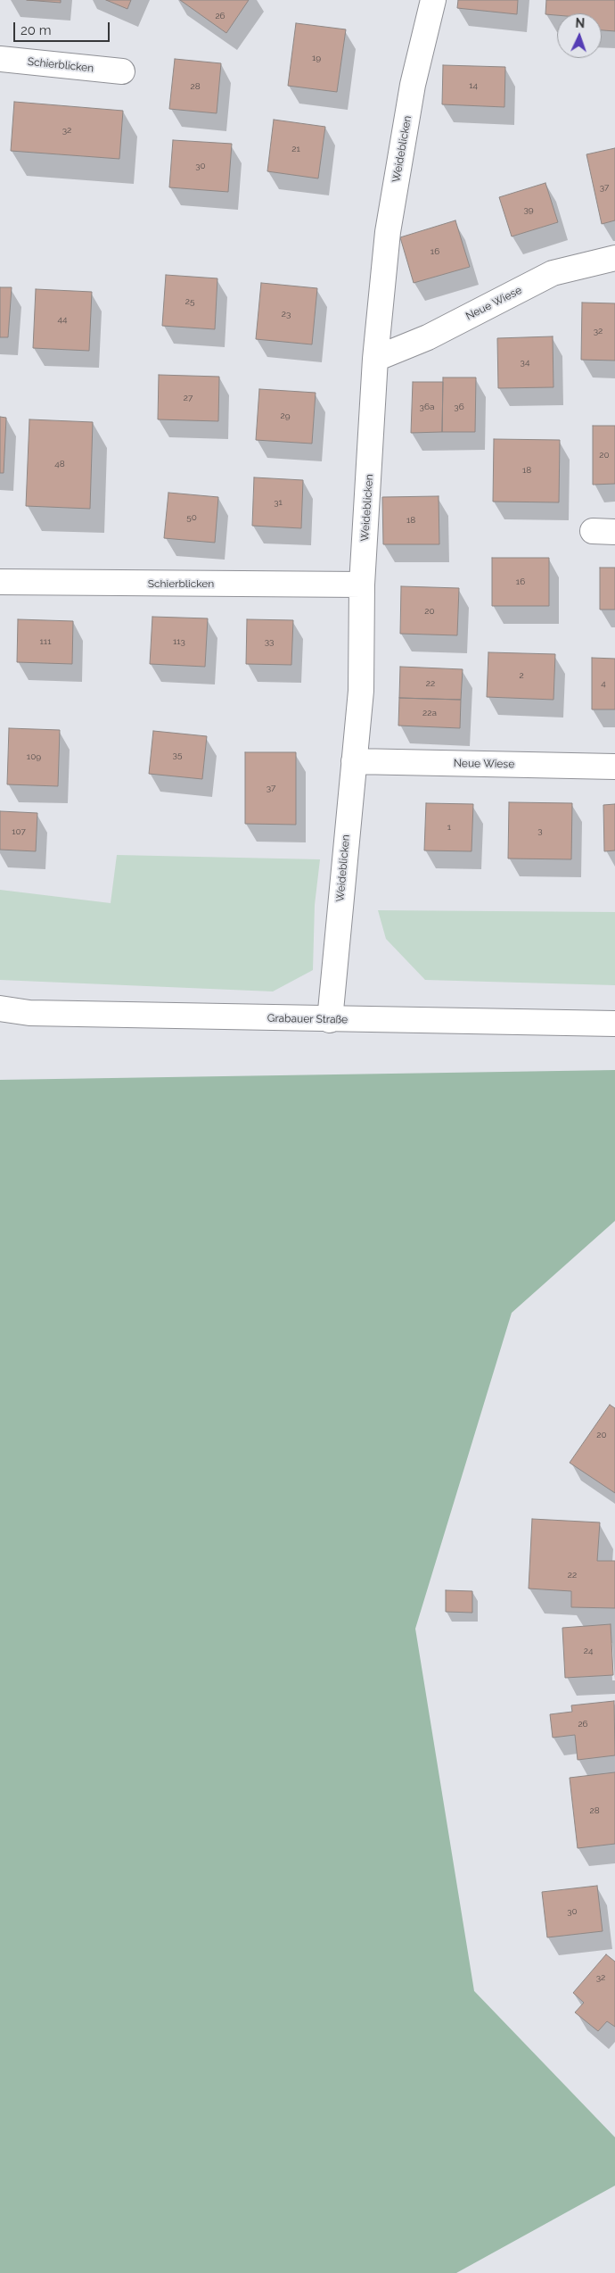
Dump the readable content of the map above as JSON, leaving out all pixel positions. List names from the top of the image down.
{
  "streets": {
    "street": [
      "Schierblicken",
      "Weideblicken",
      "Neue Wiese",
      "Grabauer Straße"
    ]
  },
  "crossings": [
    ["Schierblicken", "Weideblicken"],
    ["Weideblicken", "Neue Wiese"],
    ["Weideblicken", "Grabauer Straße"]
  ],
  "house_numbers": [
    "26",
    "19",
    "14",
    "28",
    "32",
    "21",
    "30",
    "37",
    "39",
    "16",
    "25",
    "23",
    "44",
    "32",
    "34",
    "27",
    "36a",
    "36",
    "29",
    "20",
    "48",
    "18",
    "31",
    "50",
    "18",
    "16",
    "20",
    "111",
    "113",
    "33",
    "2",
    "22",
    "4",
    "22a",
    "35",
    "109",
    "37",
    "1",
    "3",
    "107",
    "20",
    "22",
    "24",
    "26",
    "28",
    "30",
    "32"
  ],
  "scale_bar": "20 m",
  "north": "top"
}
